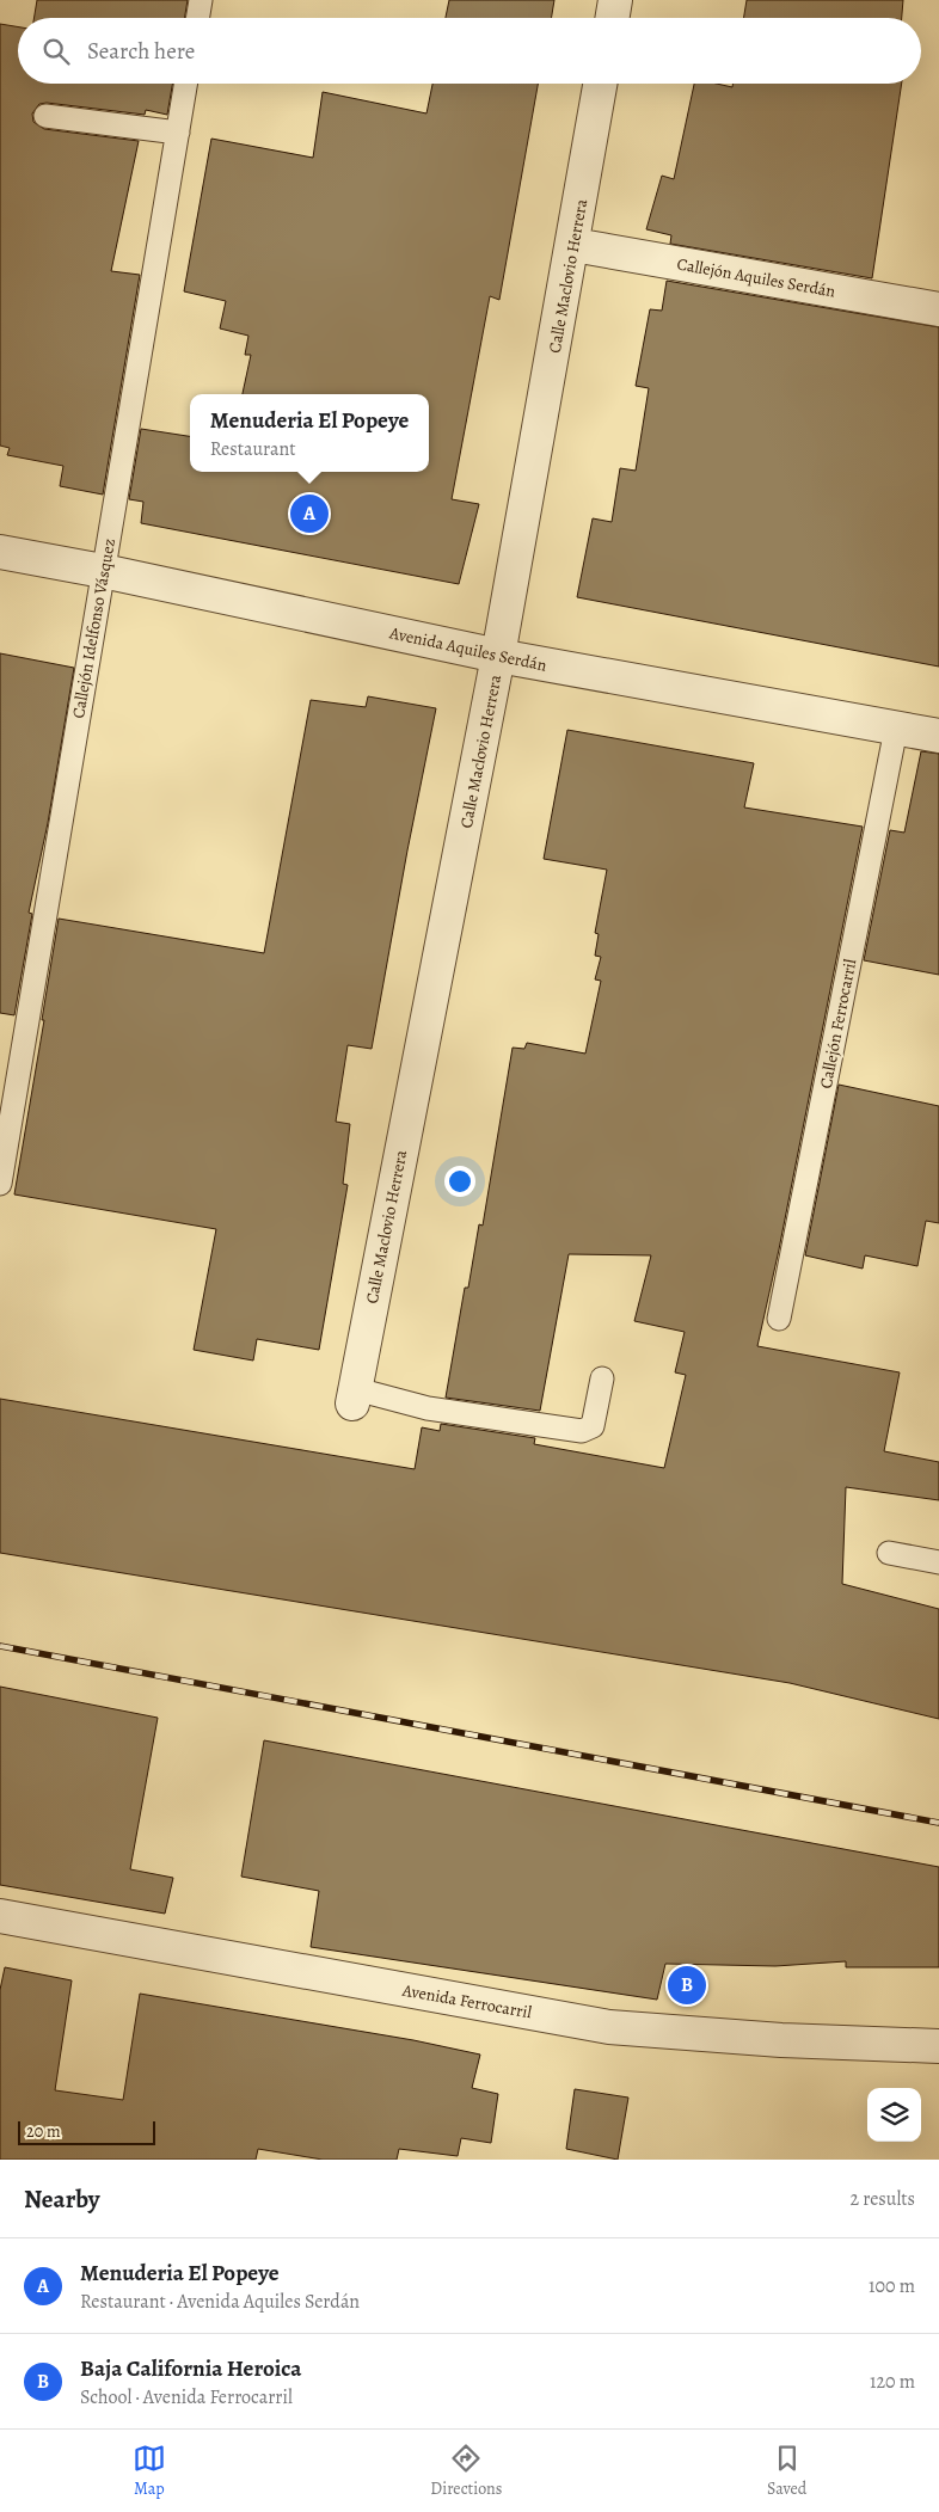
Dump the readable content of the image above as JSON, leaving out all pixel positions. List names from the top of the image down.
{
  "streets": {
    "street": [
      "Calle Maclovio Herrera",
      "Callejón Aquiles Serdán",
      "Avenida Aquiles Serdán",
      "Avenida Ferrocarril"
    ],
    "lane": ["Callejón Idelfonso Vásquez", "Callejón Ferrocarril"]
  },
  "crossings": [
    ["Calle Maclovio Herrera", "Callejón Aquiles Serdán"],
    ["Calle Maclovio Herrera", "Avenida Aquiles Serdán"],
    ["Callejón Idelfonso Vásquez", "Avenida Aquiles Serdán"],
    ["Avenida Aquiles Serdán", "Callejón Ferrocarril"]
  ],
  "scale_bar": "20 m",
  "page": {
    "search": "Search here",
    "popup": ["Menuderia El Popeye", "Restaurant"],
    "pins": ["A", "B"],
    "scale": "20 m",
    "heading": ["Nearby", "2 results"],
    "list": [
      {
        "mark": "A",
        "name": "Menuderia El Popeye",
        "note": "Restaurant · Avenida Aquiles Serdán",
        "value": "100 m"
      },
      {
        "mark": "B",
        "name": "Baja California Heroica",
        "note": "School · Avenida Ferrocarril",
        "value": "120 m"
      }
    ],
    "nav": ["Map", "Directions", "Saved"]
  }
}
